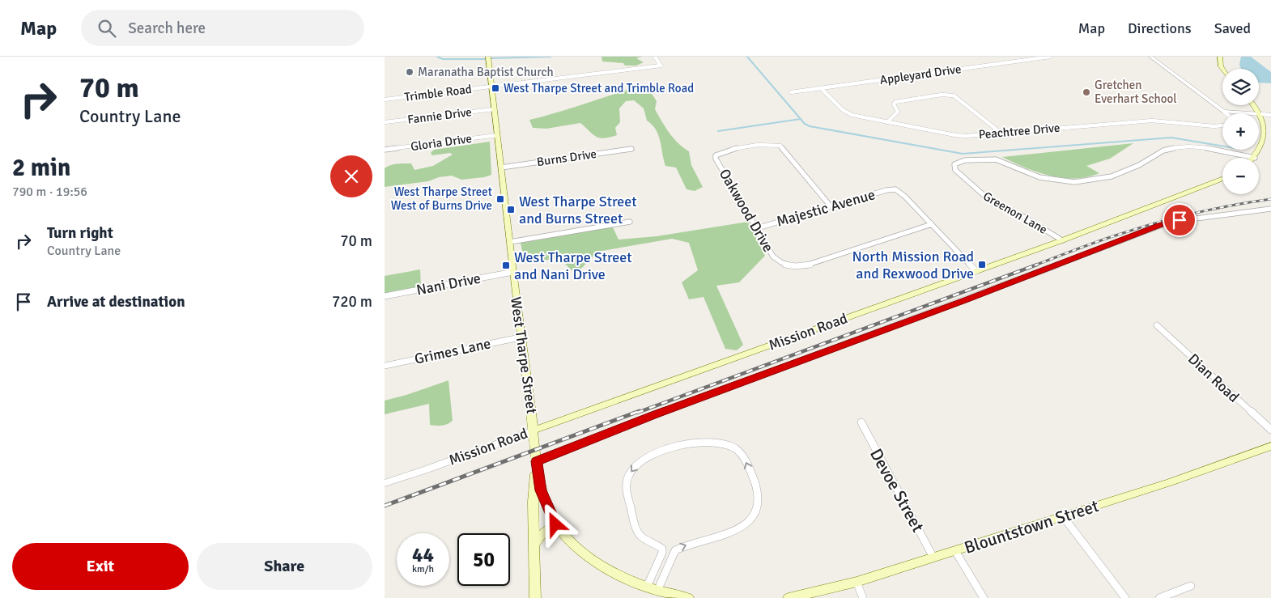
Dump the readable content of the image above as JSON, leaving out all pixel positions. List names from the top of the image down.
{
  "streets": {
    "main road": ["Mission Road", "West Tharpe Street", "Blountstown Street"],
    "street": [
      "Appleyard Drive",
      "Trimble Road",
      "Fannie Drive",
      "Peachtree Drive",
      "Gloria Drive",
      "Burns Drive",
      "Majestic Avenue",
      "Oakwood Drive",
      "Greenon Lane",
      "Nani Drive",
      "Grimes Lane",
      "Dian Road",
      "Devoe Street"
    ]
  },
  "crossings": [
    ["Appleyard Drive", "Peachtree Drive"],
    ["Trimble Road", "West Tharpe Street"],
    ["Fannie Drive", "West Tharpe Street"],
    ["Gloria Drive", "West Tharpe Street"],
    ["Burns Drive", "West Tharpe Street"],
    ["Majestic Avenue", "Oakwood Drive"],
    ["Greenon Lane", "Mission Road"],
    ["Nani Drive", "West Tharpe Street"],
    ["Mission Road", "West Tharpe Street"],
    ["Grimes Lane", "West Tharpe Street"],
    ["Devoe Street", "Blountstown Street"]
  ],
  "places": {
    "other": ["Maranatha Baptist Church", "Gretchen Everhart School"],
    "transit": [
      "West Tharpe Street and Trimble Road",
      "West Tharpe Street West of Burns Drive",
      "West Tharpe Street and Burns Street",
      "North Mission Road and Rexwood Drive",
      "West Tharpe Street and Nani Drive"
    ]
  },
  "page": {
    "header": "Map",
    "search": "Search here",
    "nav": ["Map", "Directions", "Saved"],
    "turn": ["70 m", "Country Lane"],
    "map_buttons": ["+", "−"],
    "heading": ["2 min", "790 m · 19:56"],
    "list": [
      {
        "name": "Turn right",
        "note": "Country Lane",
        "value": "70 m"
      },
      {
        "name": "Arrive at destination",
        "value": "720 m"
      }
    ],
    "speed": "44 km/h",
    "limit": "50",
    "buttons": ["Exit", "Share"]
  }
}
